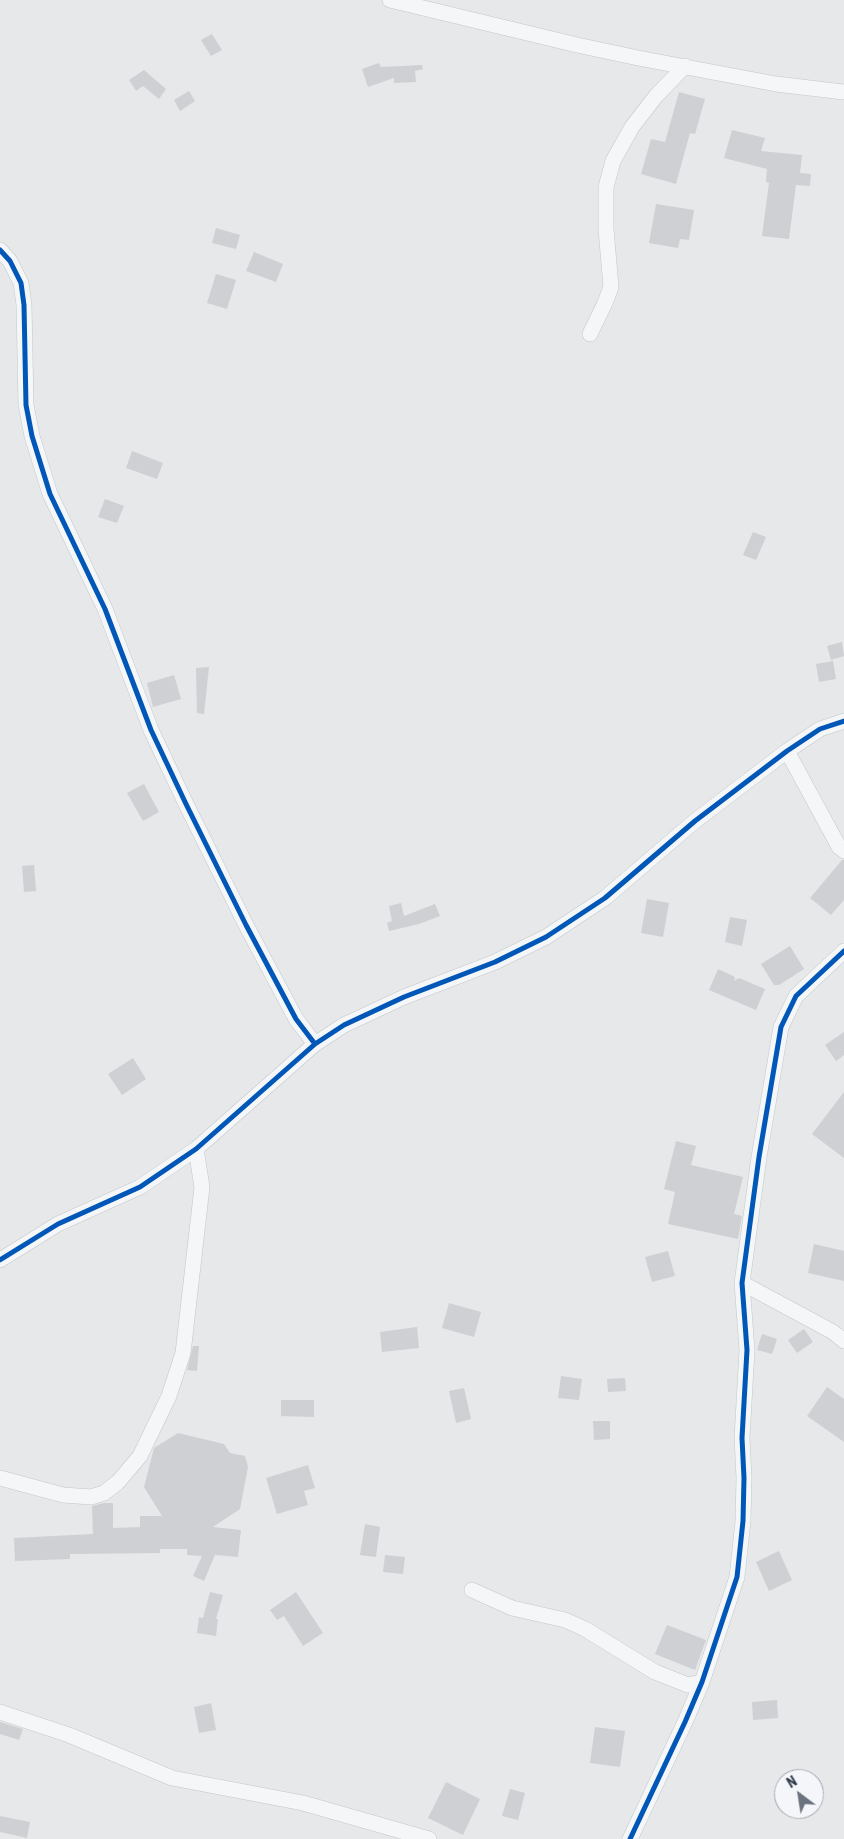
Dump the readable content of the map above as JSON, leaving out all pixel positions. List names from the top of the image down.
{
  "north": "top left"
}
